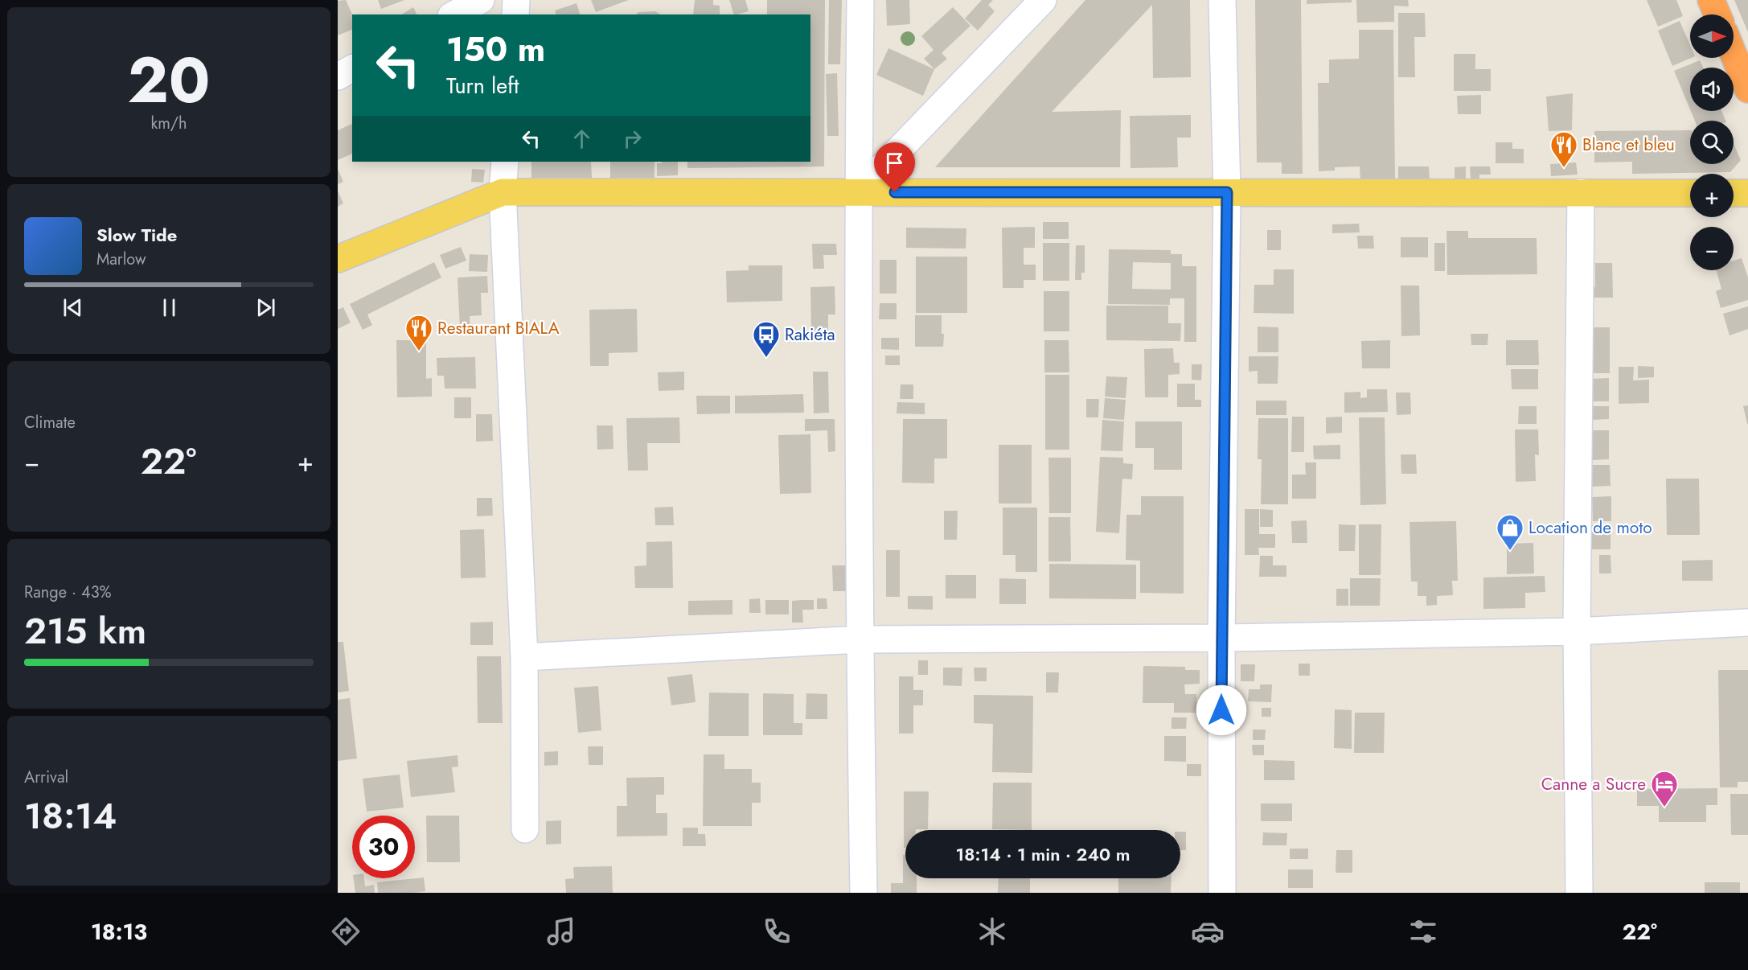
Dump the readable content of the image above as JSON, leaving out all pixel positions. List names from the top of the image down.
{
  "places": {
    "restaurant": ["Blanc et bleu", "Restaurant BIALA"],
    "bus stop": ["Rakiéta"],
    "shop": ["Location de moto"],
    "hotel": ["Canne a Sucre"]
  },
  "north": "right",
  "page": {
    "tile": [
      ["20", "km/h"],
      "Climate",
      ["Range · 43%", "215 km"],
      ["Arrival", "18:14"]
    ],
    "map_buttons": ["+", "−"],
    "turn": ["150 m", "Turn left"],
    "song": ["Slow Tide", "Marlow"],
    "heat": ["−", "22°", "+"],
    "limit": "30",
    "trip": "18:14 · 1 min · 240 m",
    "tabs": ["18:13", "22°"]
  }
}
